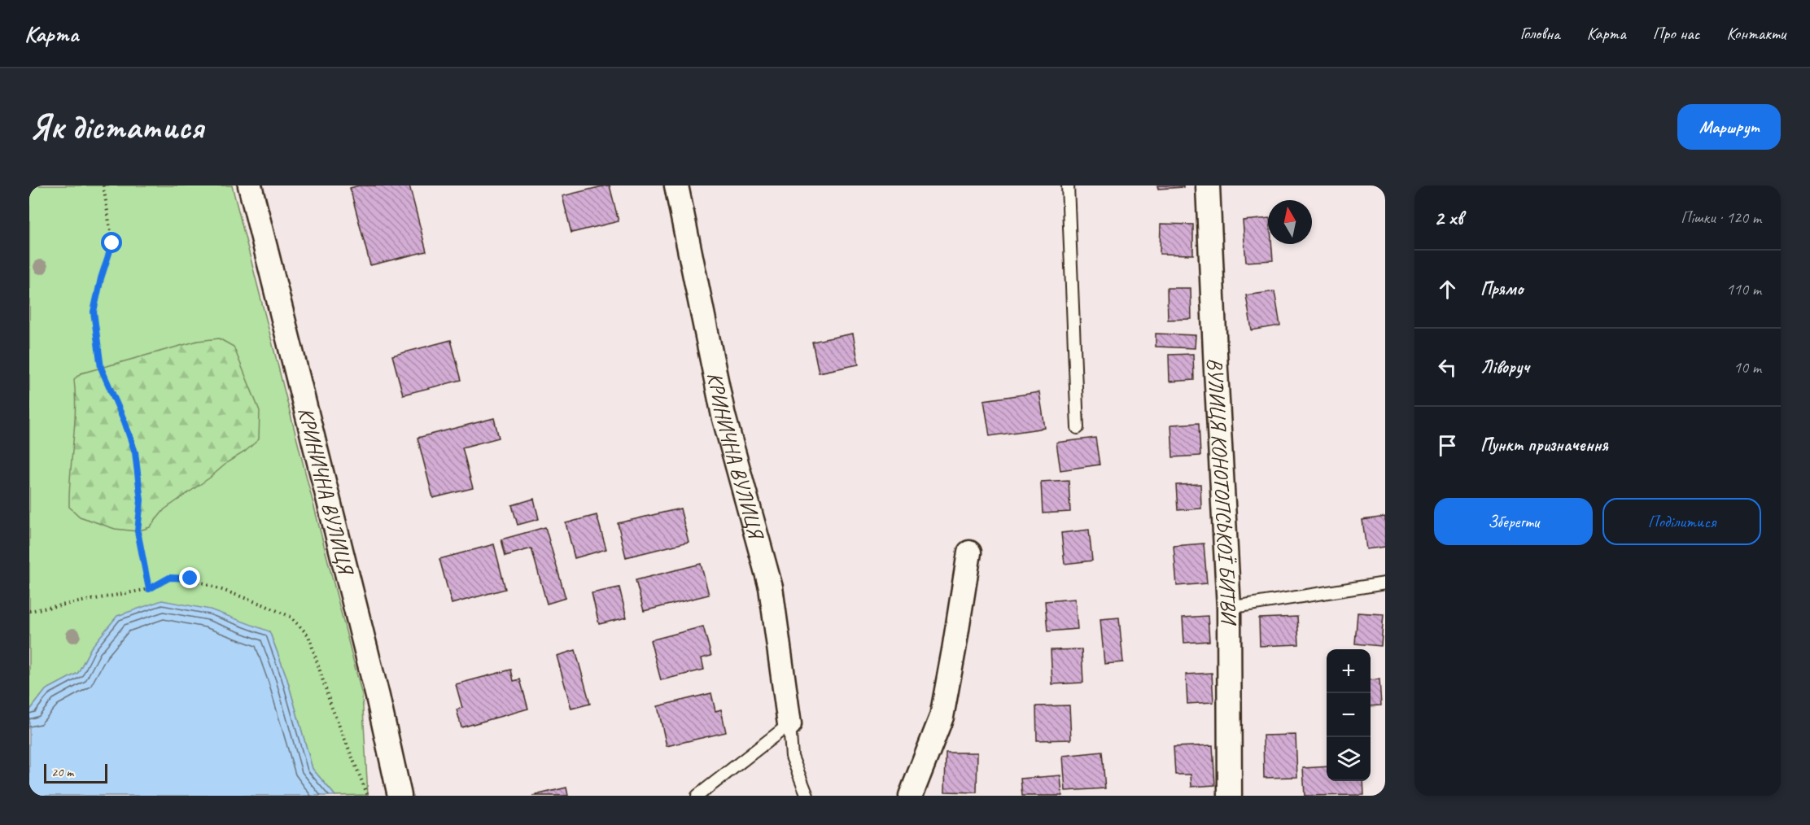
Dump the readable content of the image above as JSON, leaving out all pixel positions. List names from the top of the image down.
{
  "streets": {
    "street": ["КРИНИЧНА ВУЛИЦЯ", "ВУЛИЦЯ КОНОТОПСЬКОЇ БИТВИ"]
  },
  "scale_bar": "20 m",
  "north": "top",
  "page": {
    "header": "Карта",
    "nav": [
      "Головна",
      "Карта",
      "Про нас",
      "Контакти"
    ],
    "buttons": [
      "Маршрут",
      ["Зберегти", "Поділитися"]
    ],
    "title": "Як дістатися",
    "heading": ["2 хв", "Пішки · 120 m"],
    "list": [
      ["Прямо", "110 m"],
      ["Ліворуч", "10 m"],
      "Пункт призначення"
    ],
    "map_buttons": ["+", "−"],
    "scale": "20 m"
  }
}
